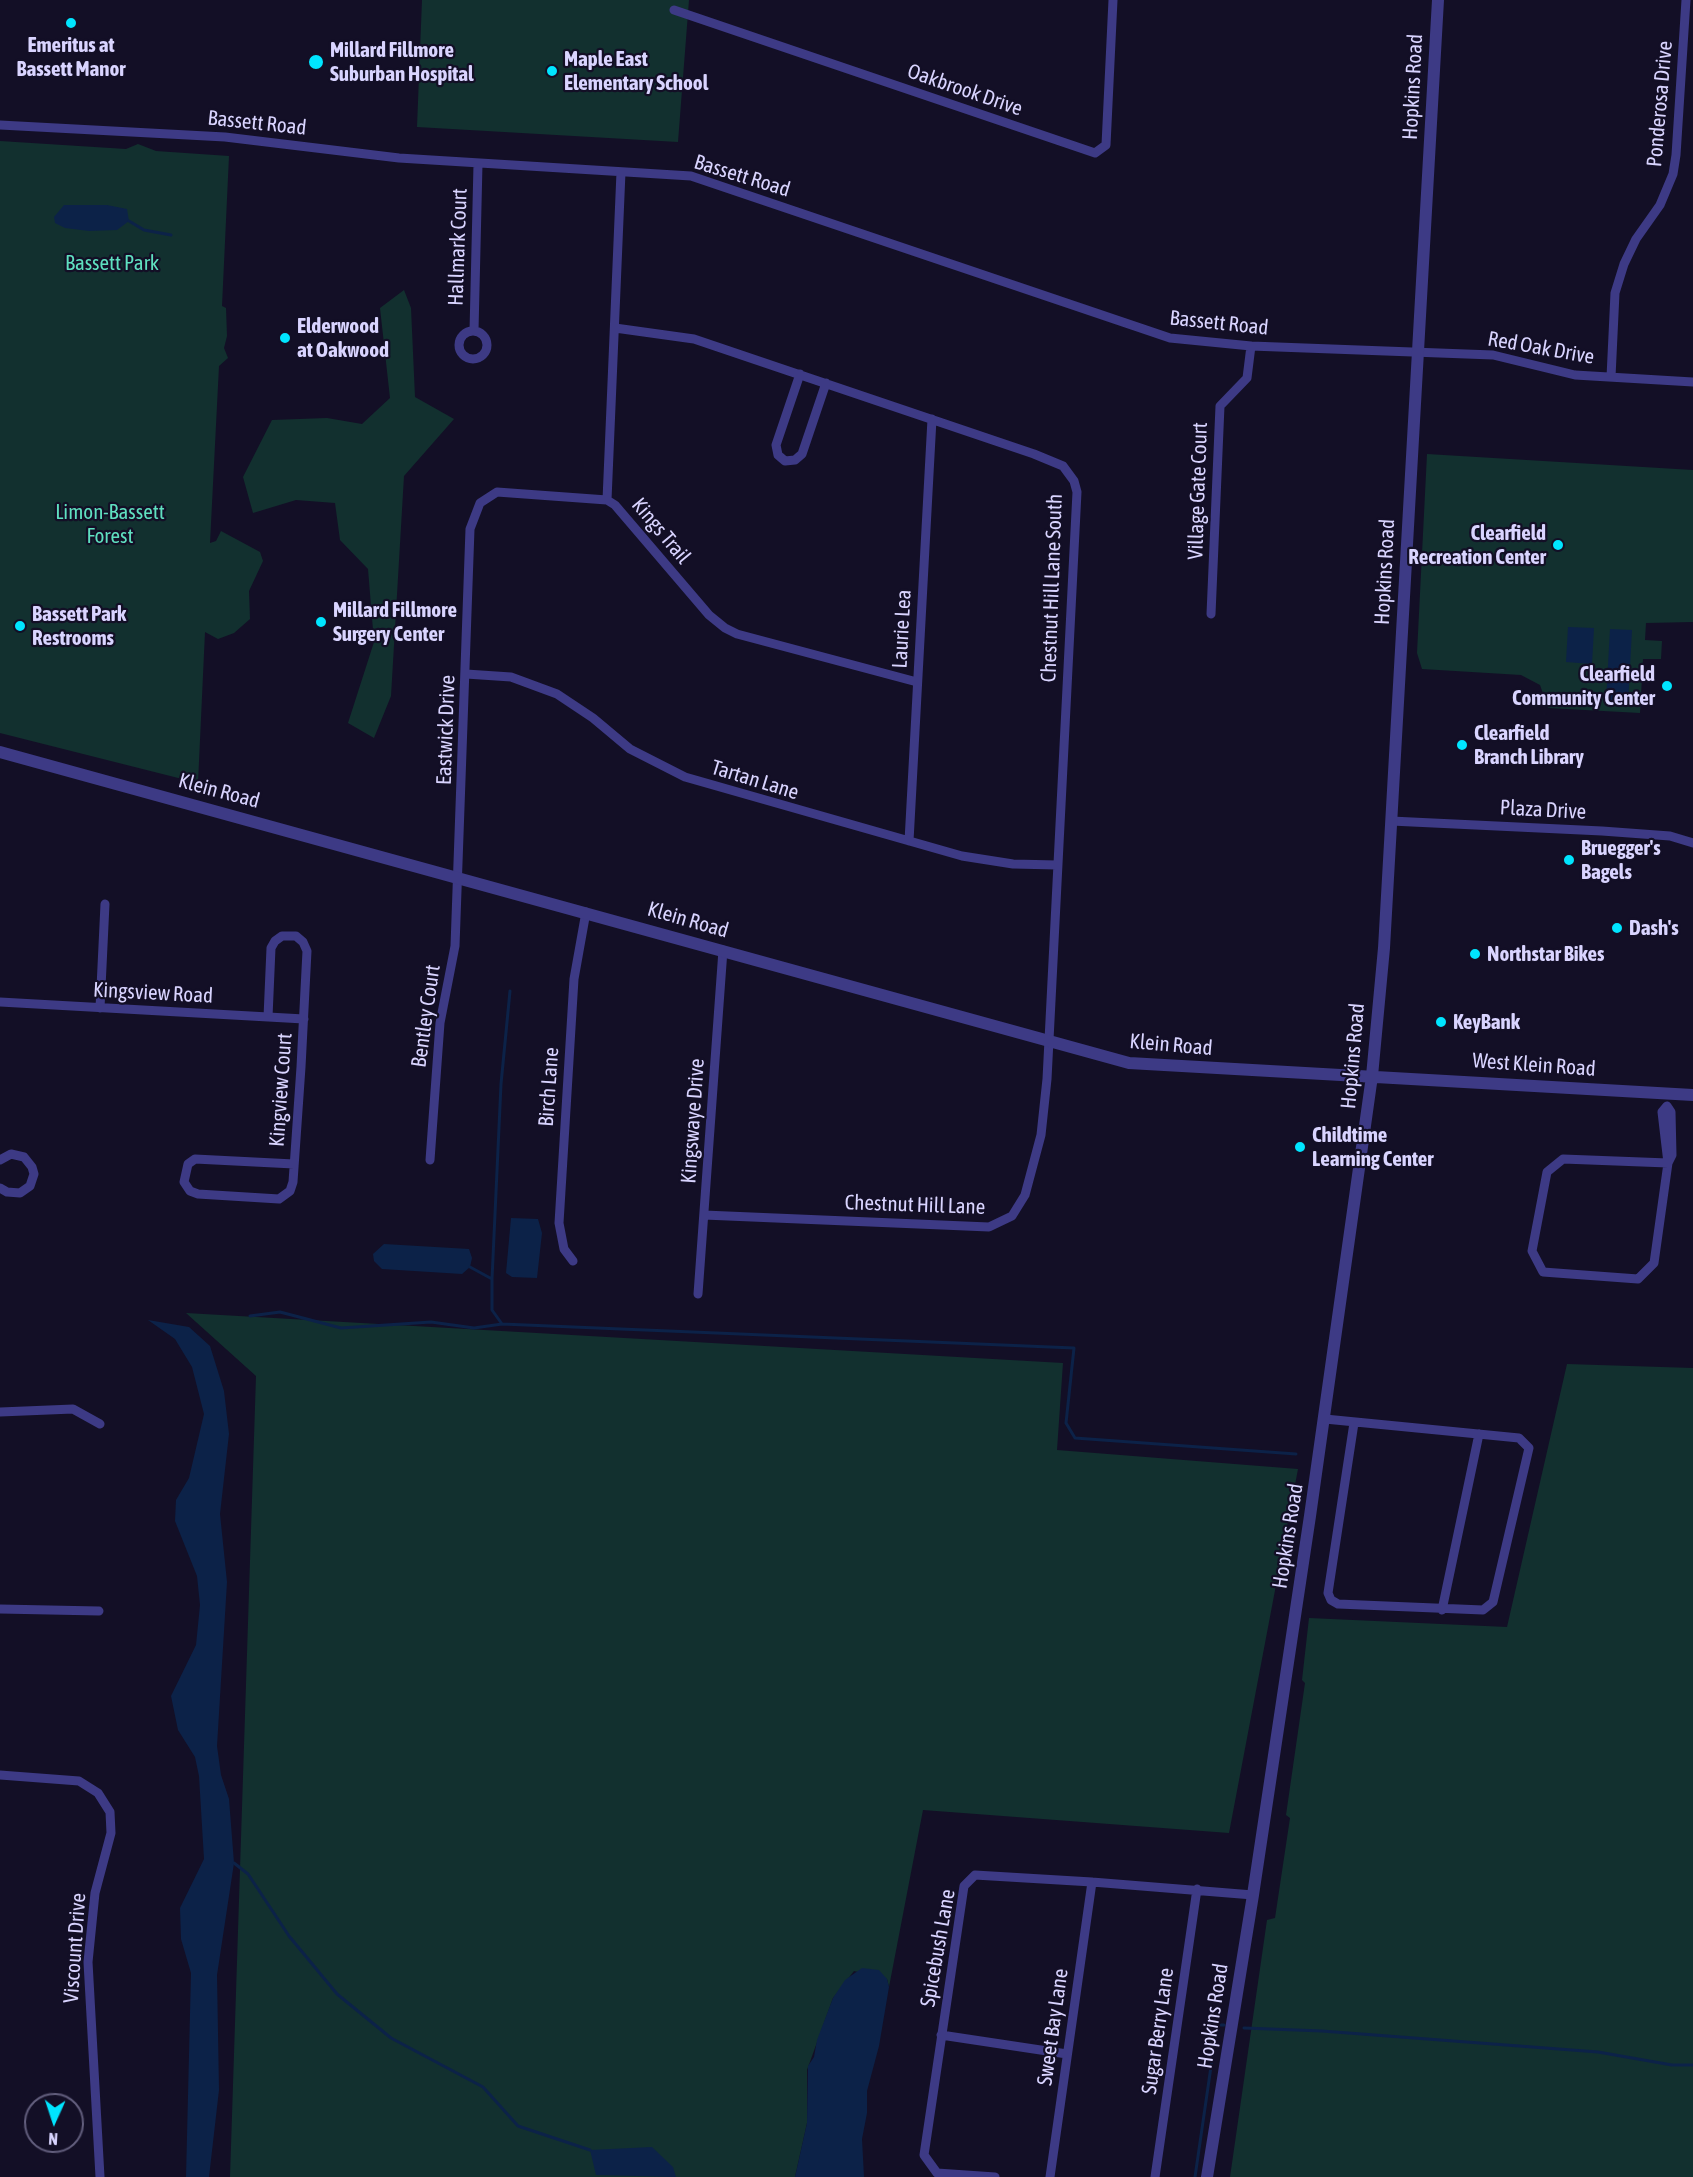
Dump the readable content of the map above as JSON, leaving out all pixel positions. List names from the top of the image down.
{
  "streets": {
    "street": [
      "Hopkins Road",
      "Oakbrook Drive",
      "Ponderosa Drive",
      "Bassett Road",
      "Hallmark Court",
      "Red Oak Drive",
      "Village Gate Court",
      "Kings Trail",
      "Chestnut Hill Lane South",
      "Laurie Lea",
      "Eastwick Drive",
      "Tartan Lane",
      "Klein Road",
      "Plaza Drive",
      "Kingsview Road",
      "Bentley Court",
      "West Klein Road",
      "Birch Lane",
      "Kingview Court",
      "Kingswaye Drive",
      "Chestnut Hill Lane",
      "Viscount Drive",
      "Spicebush Lane",
      "Sweet Bay Lane",
      "Sugar Berry Lane"
    ]
  },
  "crossings": [
    ["Hopkins Road", "Bassett Road"],
    ["Hopkins Road", "Red Oak Drive"],
    ["Hopkins Road", "Klein Road"],
    ["Hopkins Road", "Plaza Drive"],
    ["Hopkins Road", "West Klein Road"],
    ["Hopkins Road", "Spicebush Lane"],
    ["Ponderosa Drive", "Red Oak Drive"],
    ["Bassett Road", "Hallmark Court"],
    ["Bassett Road", "Red Oak Drive"],
    ["Bassett Road", "Village Gate Court"],
    ["Bassett Road", "Kings Trail"],
    ["Kings Trail", "Chestnut Hill Lane South"],
    ["Kings Trail", "Laurie Lea"],
    ["Kings Trail", "Eastwick Drive"],
    ["Chestnut Hill Lane South", "Laurie Lea"],
    ["Chestnut Hill Lane South", "Tartan Lane"],
    ["Chestnut Hill Lane South", "Klein Road"],
    ["Chestnut Hill Lane South", "Chestnut Hill Lane"],
    ["Laurie Lea", "Tartan Lane"],
    ["Eastwick Drive", "Tartan Lane"],
    ["Eastwick Drive", "Klein Road"],
    ["Eastwick Drive", "Bentley Court"],
    ["Klein Road", "Bentley Court"],
    ["Klein Road", "West Klein Road"],
    ["Klein Road", "Birch Lane"],
    ["Klein Road", "Kingswaye Drive"],
    ["Klein Road", "Chestnut Hill Lane"],
    ["Kingsview Road", "Kingview Court"],
    ["Kingswaye Drive", "Chestnut Hill Lane"],
    ["Spicebush Lane", "Sweet Bay Lane"],
    ["Spicebush Lane", "Sugar Berry Lane"]
  ],
  "parks": ["Bassett Park", "Limon-Bassett Forest"],
  "places": [
    "Emeritus at Bassett Manor",
    "Millard Fillmore Suburban Hospital",
    "Maple East Elementary School",
    "Elderwood at Oakwood",
    "Clearfield Recreation Center",
    "Millard Fillmore Surgery Center",
    "Bassett Park Restrooms",
    "Clearfield Community Center",
    "Clearfield Branch Library",
    "Bruegger's Bagels",
    "Dash's",
    "Northstar Bikes",
    "KeyBank",
    "Childtime Learning Center"
  ],
  "north": "bottom"
}
